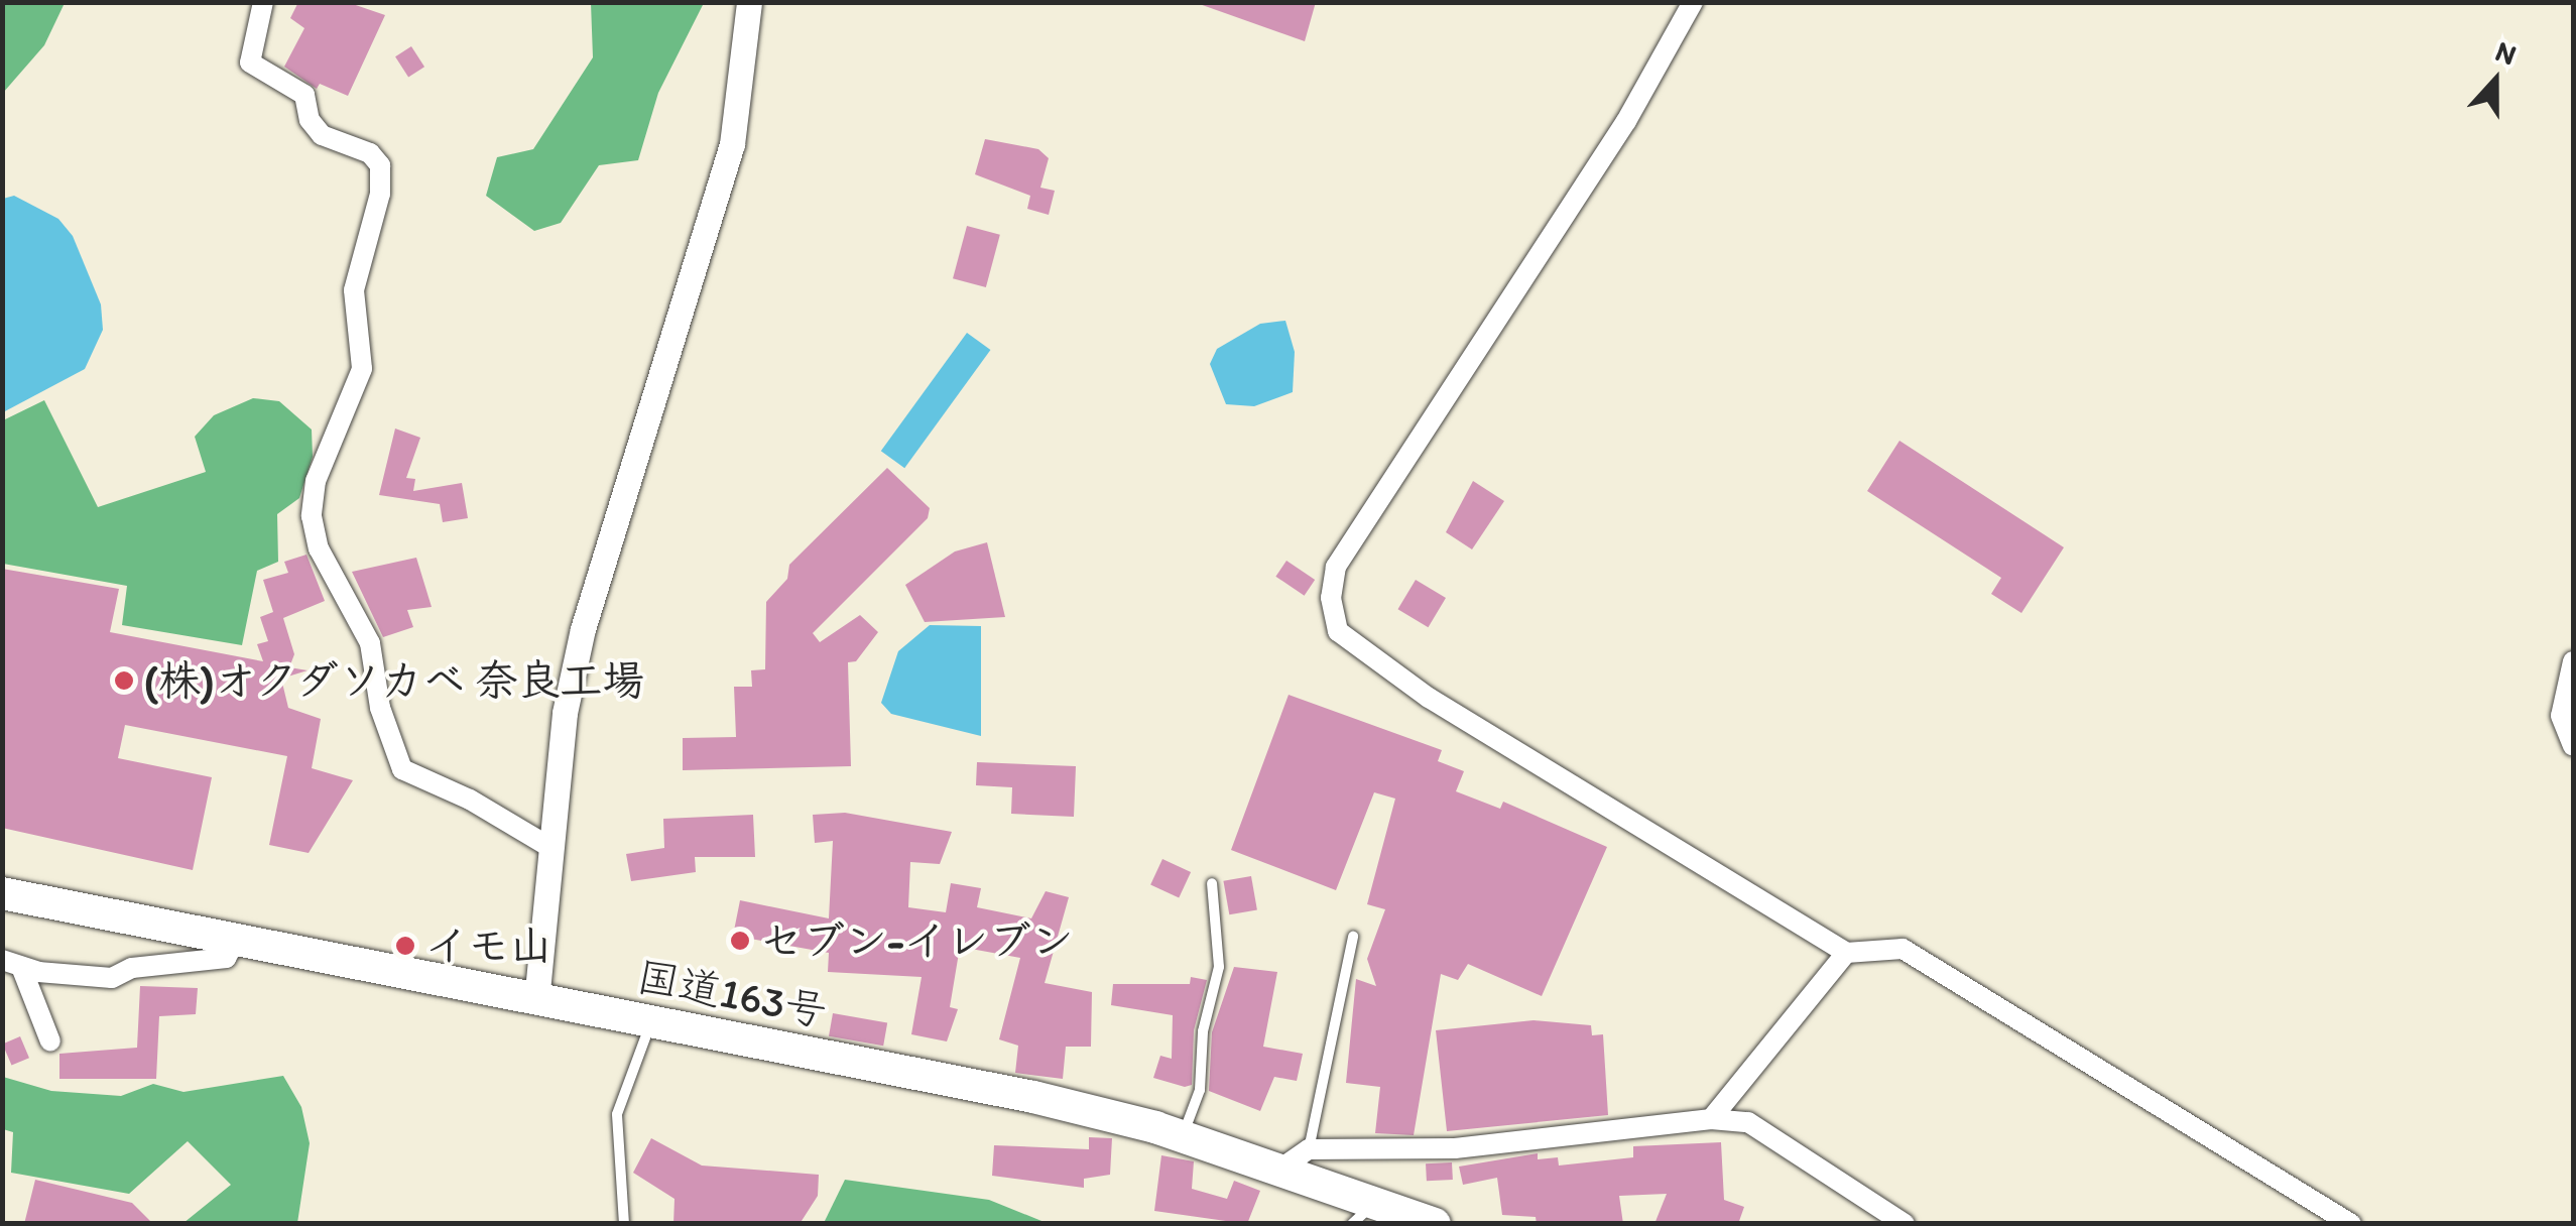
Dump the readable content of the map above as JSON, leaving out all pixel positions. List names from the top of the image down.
{
  "streets": {
    "highway": ["国道163号"]
  },
  "places": ["(株)オクダソカベ 奈良工場", "セブン-イレブン", "イモ山"],
  "north": "top"
}
